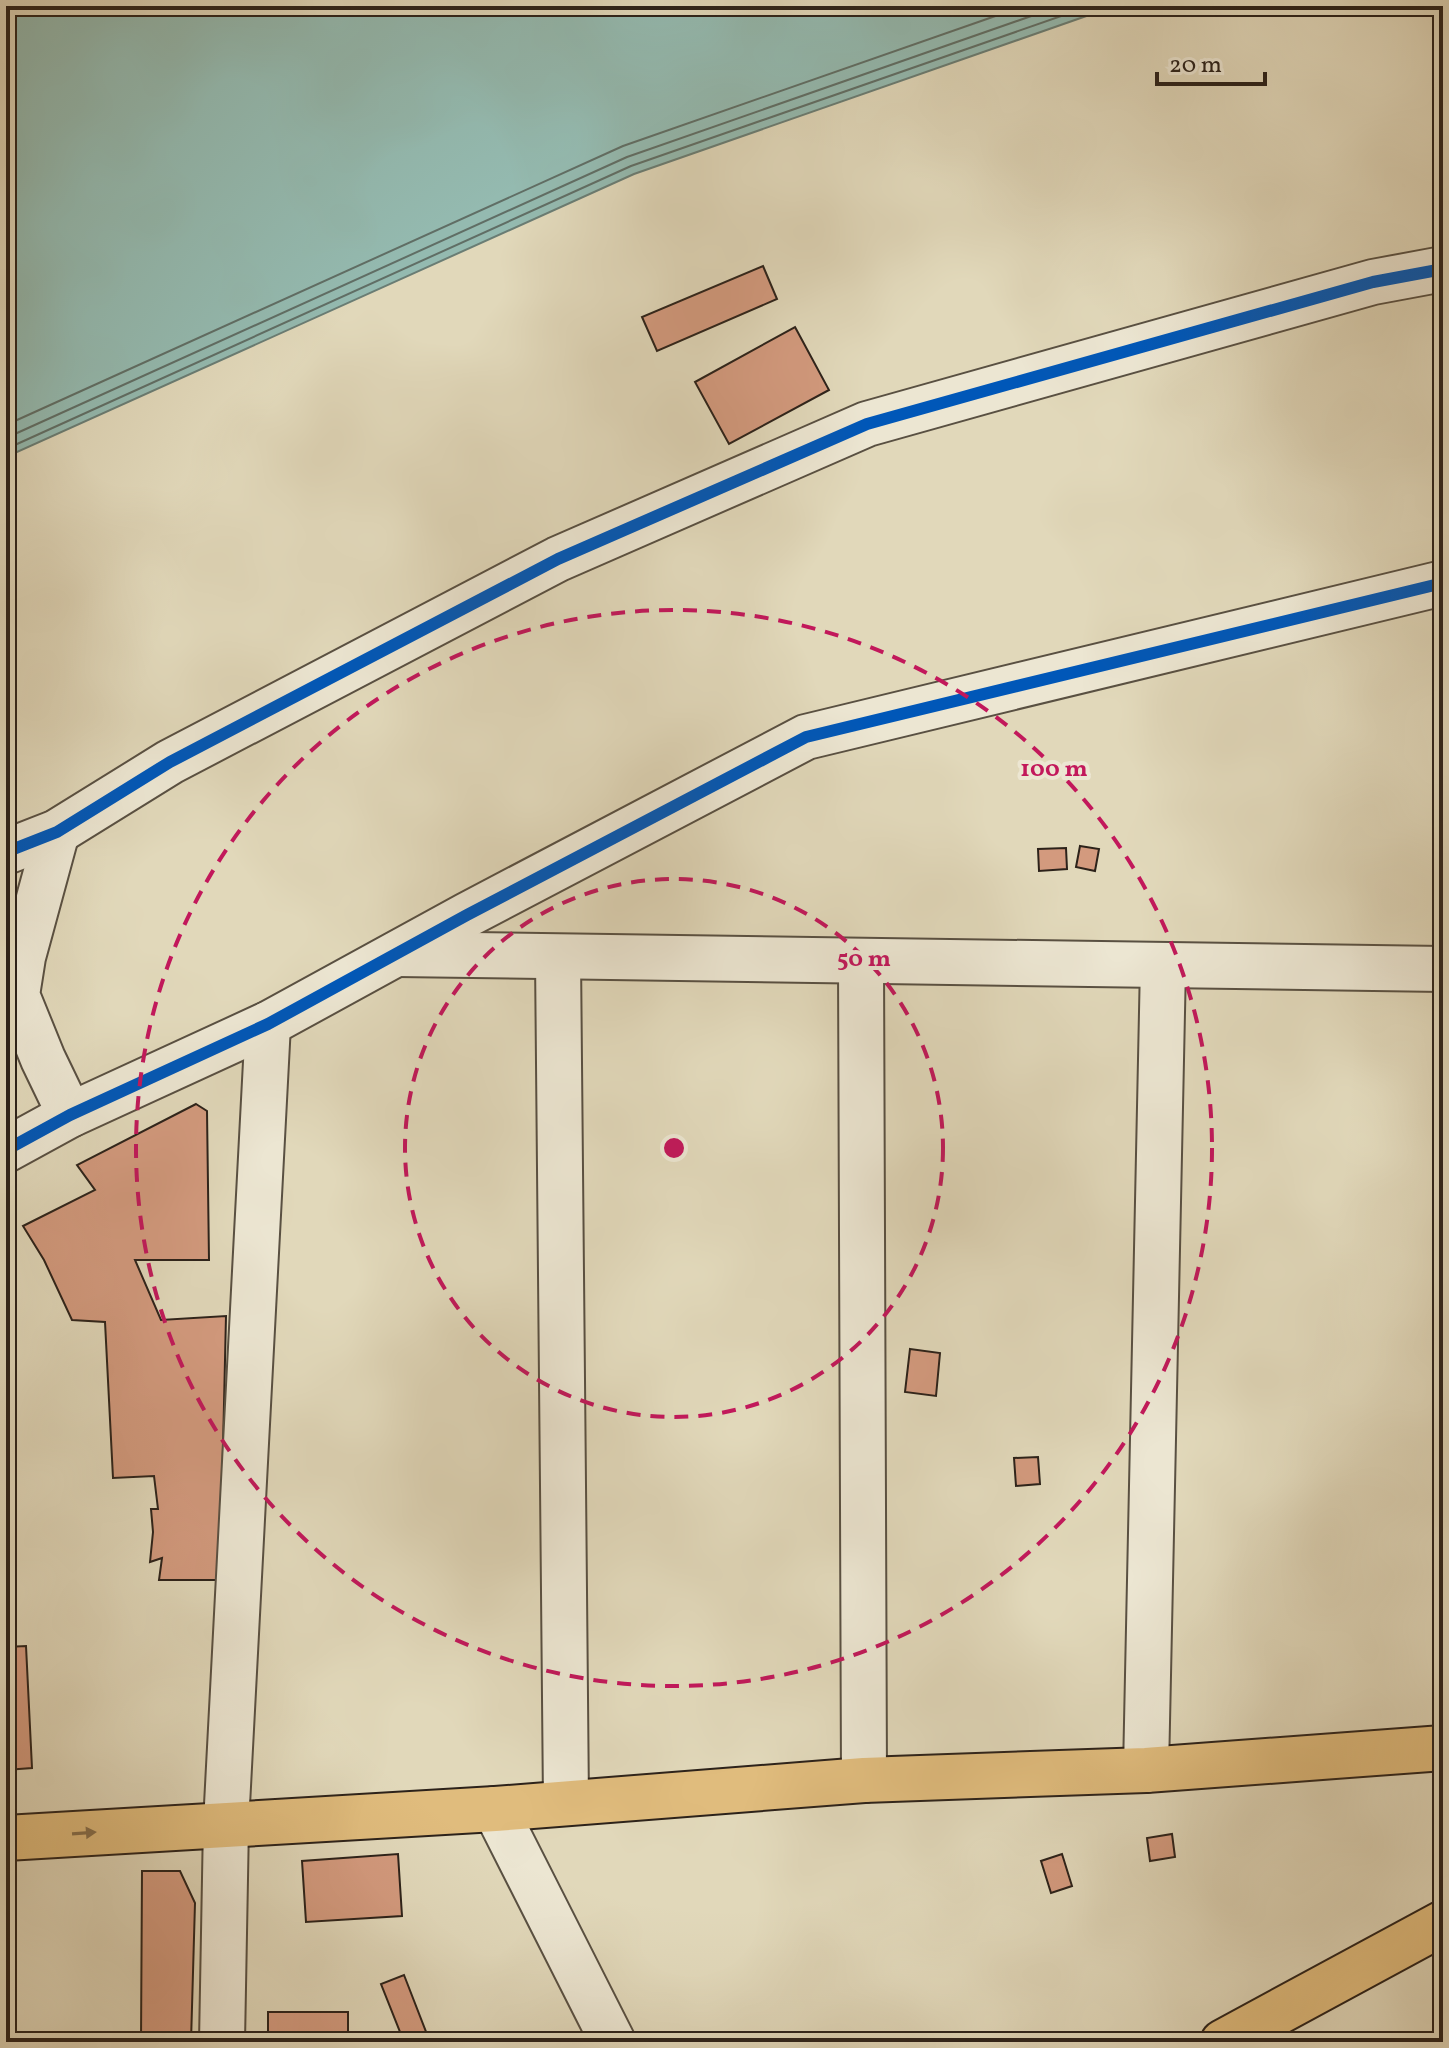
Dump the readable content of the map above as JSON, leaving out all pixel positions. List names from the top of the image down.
{
  "scale_bar": "20 m",
  "rings": ["100 m", "50 m"]
}
